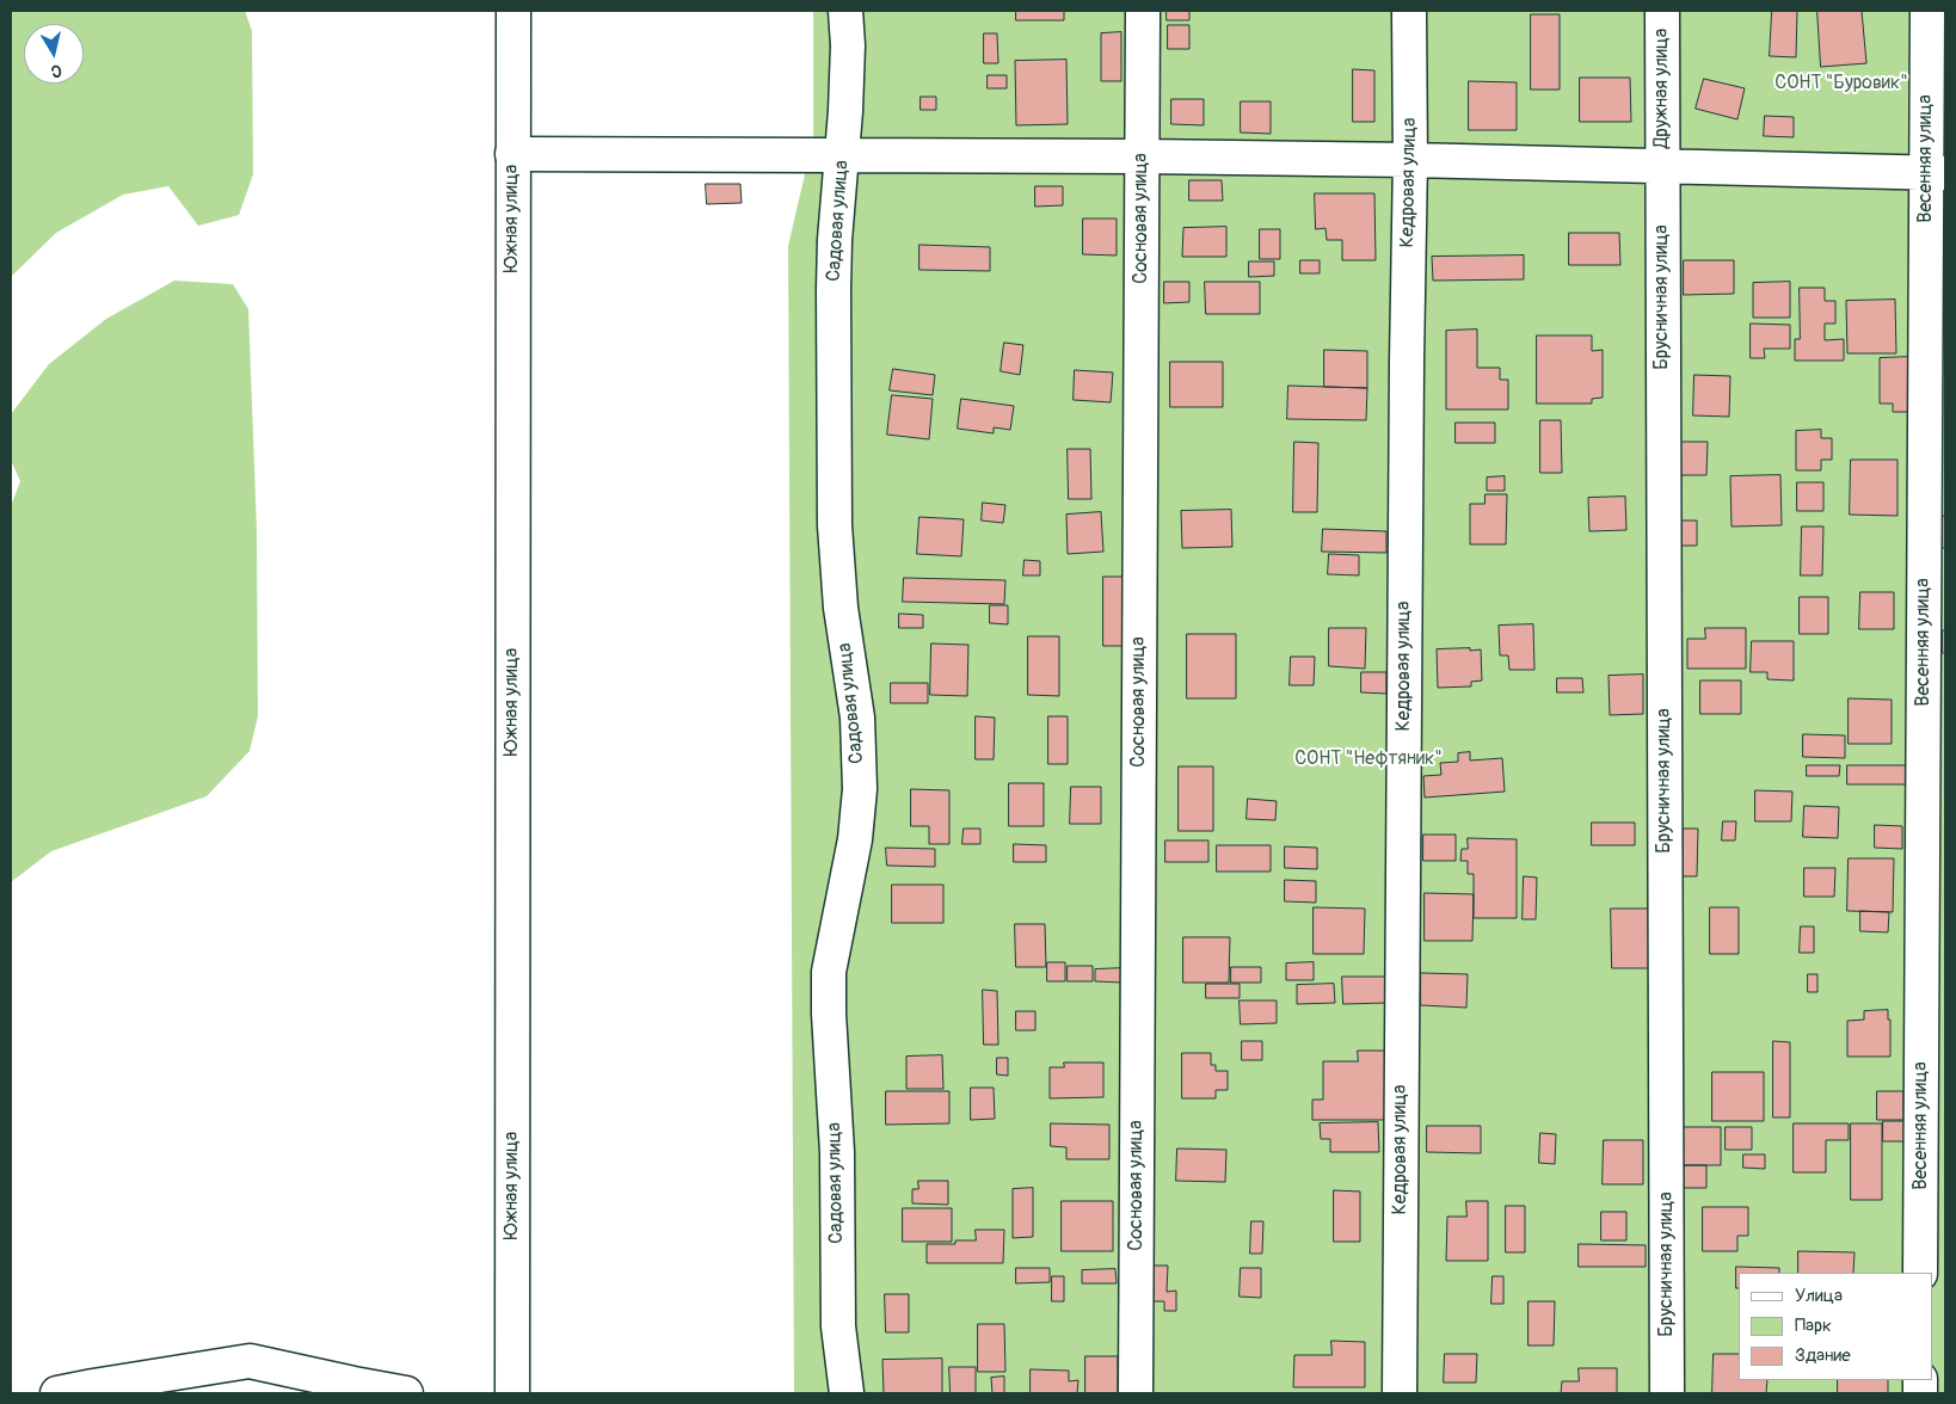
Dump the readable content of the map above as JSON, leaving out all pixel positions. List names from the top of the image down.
{
  "streets": {
    "street": [
      "Дружная улица",
      "Весенняя улица",
      "Кедровая улица",
      "Южная улица",
      "Сосновая улица",
      "Садовая улица",
      "Брусничная улица"
    ]
  },
  "crossings": [
    ["Дружная улица", "Брусничная улица"]
  ],
  "parks": ["СОНТ \"Буровик\"", "СОНТ \"Нефтяник\""],
  "legend": ["Улица", "Парк", "Здание"],
  "north": "bottom"
}
